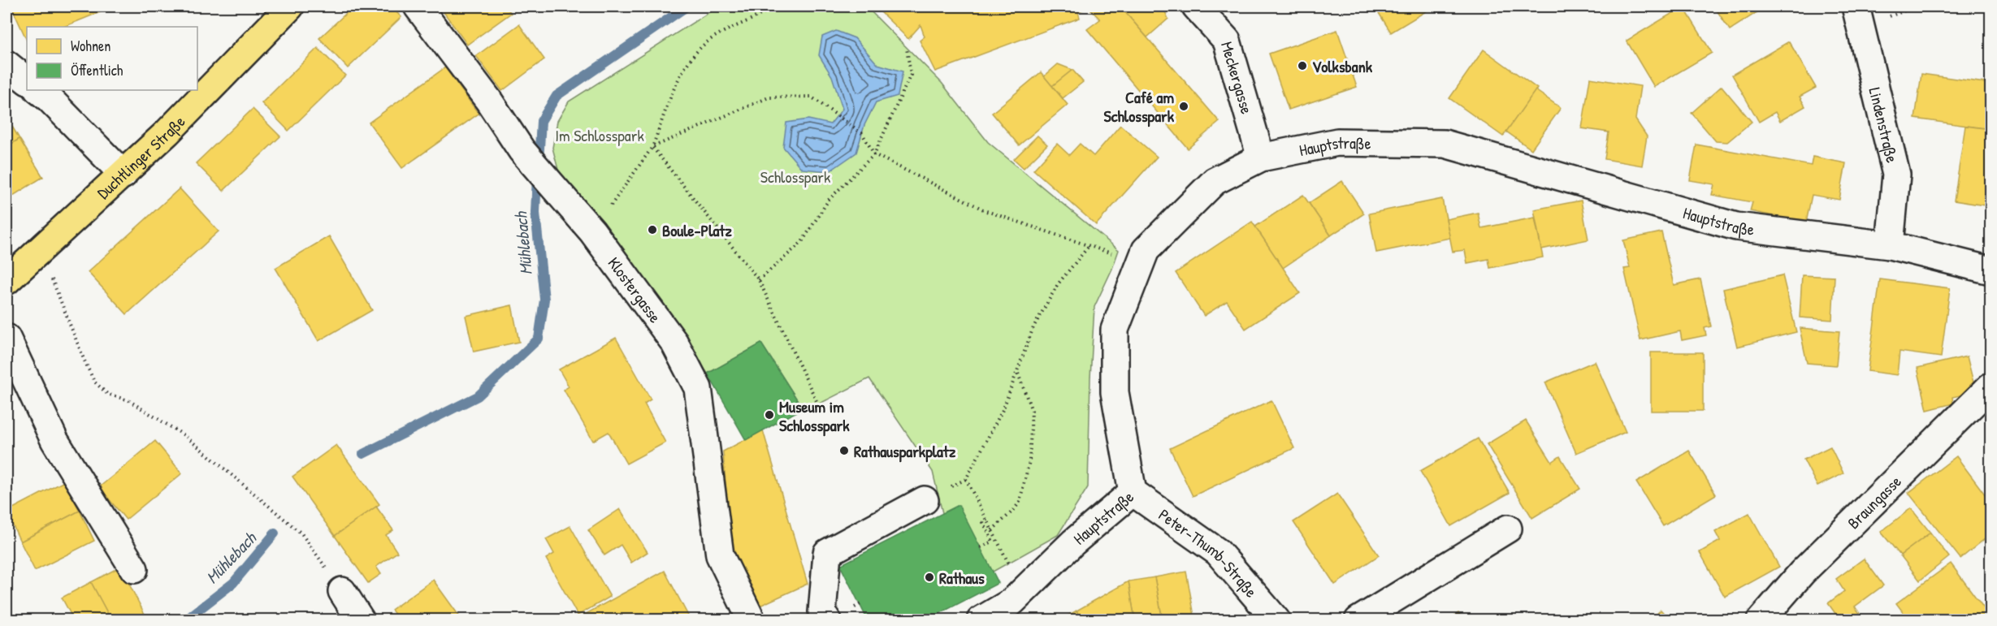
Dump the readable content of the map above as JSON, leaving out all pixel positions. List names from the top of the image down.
{
  "streets": {
    "main road": ["Duchtlinger Straße"],
    "street": [
      "Meckergasse",
      "Lindenstraße",
      "Hauptstraße",
      "Klostergasse",
      "Braungasse",
      "Peter-Thumb-Straße"
    ]
  },
  "crossings": [
    ["Meckergasse", "Hauptstraße"],
    ["Lindenstraße", "Hauptstraße"],
    ["Hauptstraße", "Peter-Thumb-Straße"]
  ],
  "water": ["Mühlebach"],
  "parks": ["Im Schlosspark", "Schlosspark"],
  "places": [
    "Volksbank",
    "Café am Schlosspark",
    "Boule-Platz",
    "Museum im Schlosspark",
    "Rathausparkplatz",
    "Rathaus"
  ],
  "legend": ["Wohnen", "Öffentlich"]
}
